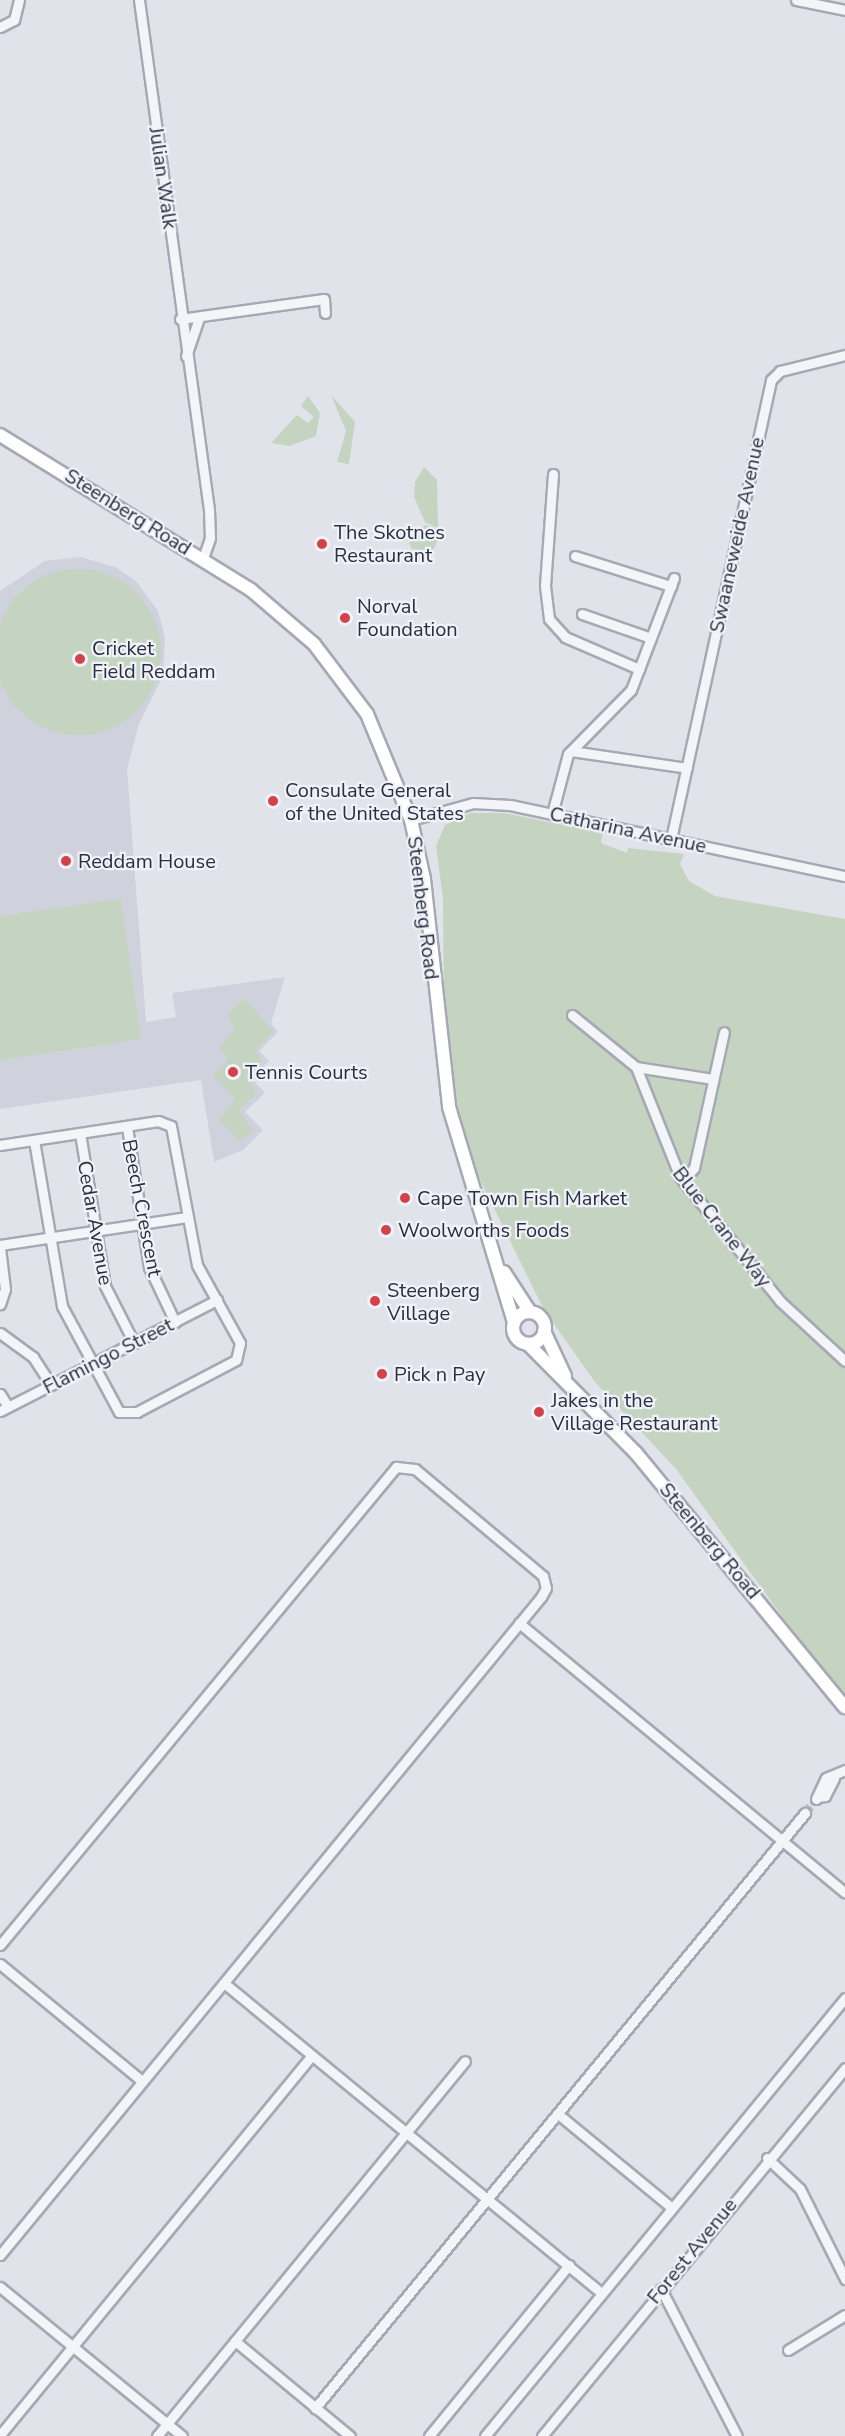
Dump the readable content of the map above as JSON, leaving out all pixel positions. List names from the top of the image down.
{
  "streets": {
    "main road": ["Steenberg Road"],
    "street": [
      "Julian Walk",
      "Swaaneweide Avenue",
      "Catharina Avenue",
      "Beech Crescent",
      "Cedar Avenue",
      "Blue Crane Way",
      "Flamingo Street",
      "Forest Avenue"
    ]
  },
  "crossings": [
    ["Julian Walk", "Steenberg Road"],
    ["Steenberg Road", "Catharina Avenue"],
    ["Swaaneweide Avenue", "Catharina Avenue"],
    ["Beech Crescent", "Flamingo Street"],
    ["Cedar Avenue", "Flamingo Street"]
  ],
  "places": [
    "The Skotnes Restaurant",
    "Norval Foundation",
    "Cricket Field Reddam",
    "Consulate General of the United States",
    "Reddam House",
    "Tennis Courts",
    "Cape Town Fish Market",
    "Woolworths Foods",
    "Steenberg Village",
    "Pick n Pay",
    "Jakes in the Village Restaurant"
  ]
}
